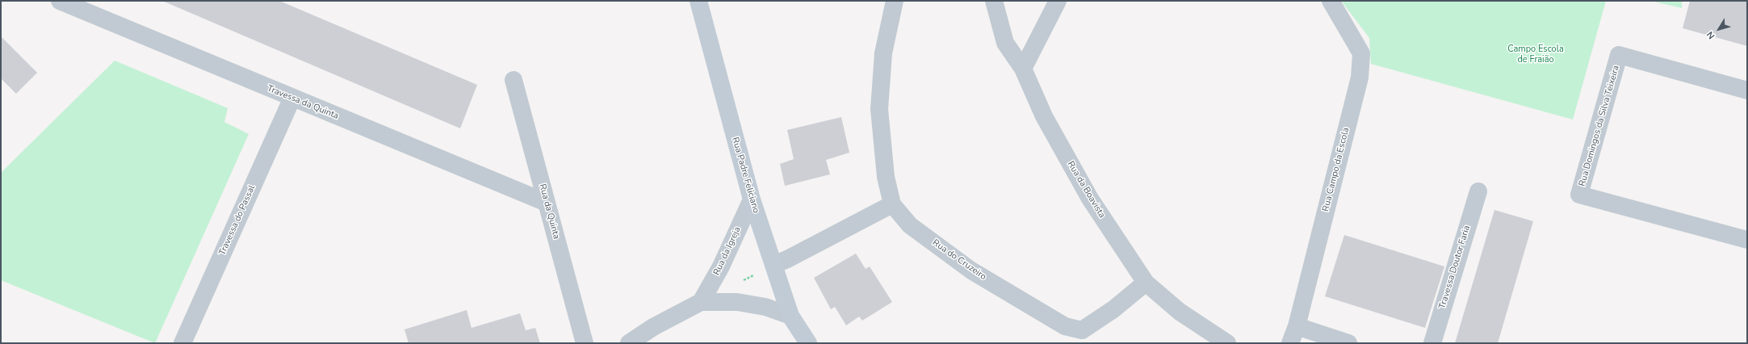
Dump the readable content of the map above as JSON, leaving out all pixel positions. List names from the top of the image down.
{
  "streets": {
    "street": [
      "Travessa da Quinta",
      "Rua Domingos da Silva Teixeira",
      "Rua Campo da Escola",
      "Rua Padre Feliciano",
      "Rua da Boavista",
      "Rua da Quinta",
      "Travessa do Passal",
      "Rua da Igreja",
      "Rua do Cruzeiro",
      "Travessa Doutor Faria"
    ]
  },
  "crossings": [
    ["Travessa da Quinta", "Rua da Quinta"],
    ["Travessa da Quinta", "Travessa do Passal"],
    ["Rua Padre Feliciano", "Rua da Igreja"],
    ["Rua da Boavista", "Rua do Cruzeiro"]
  ],
  "parks": ["Campo Escola de Fraião"],
  "north": "bottom left"
}
